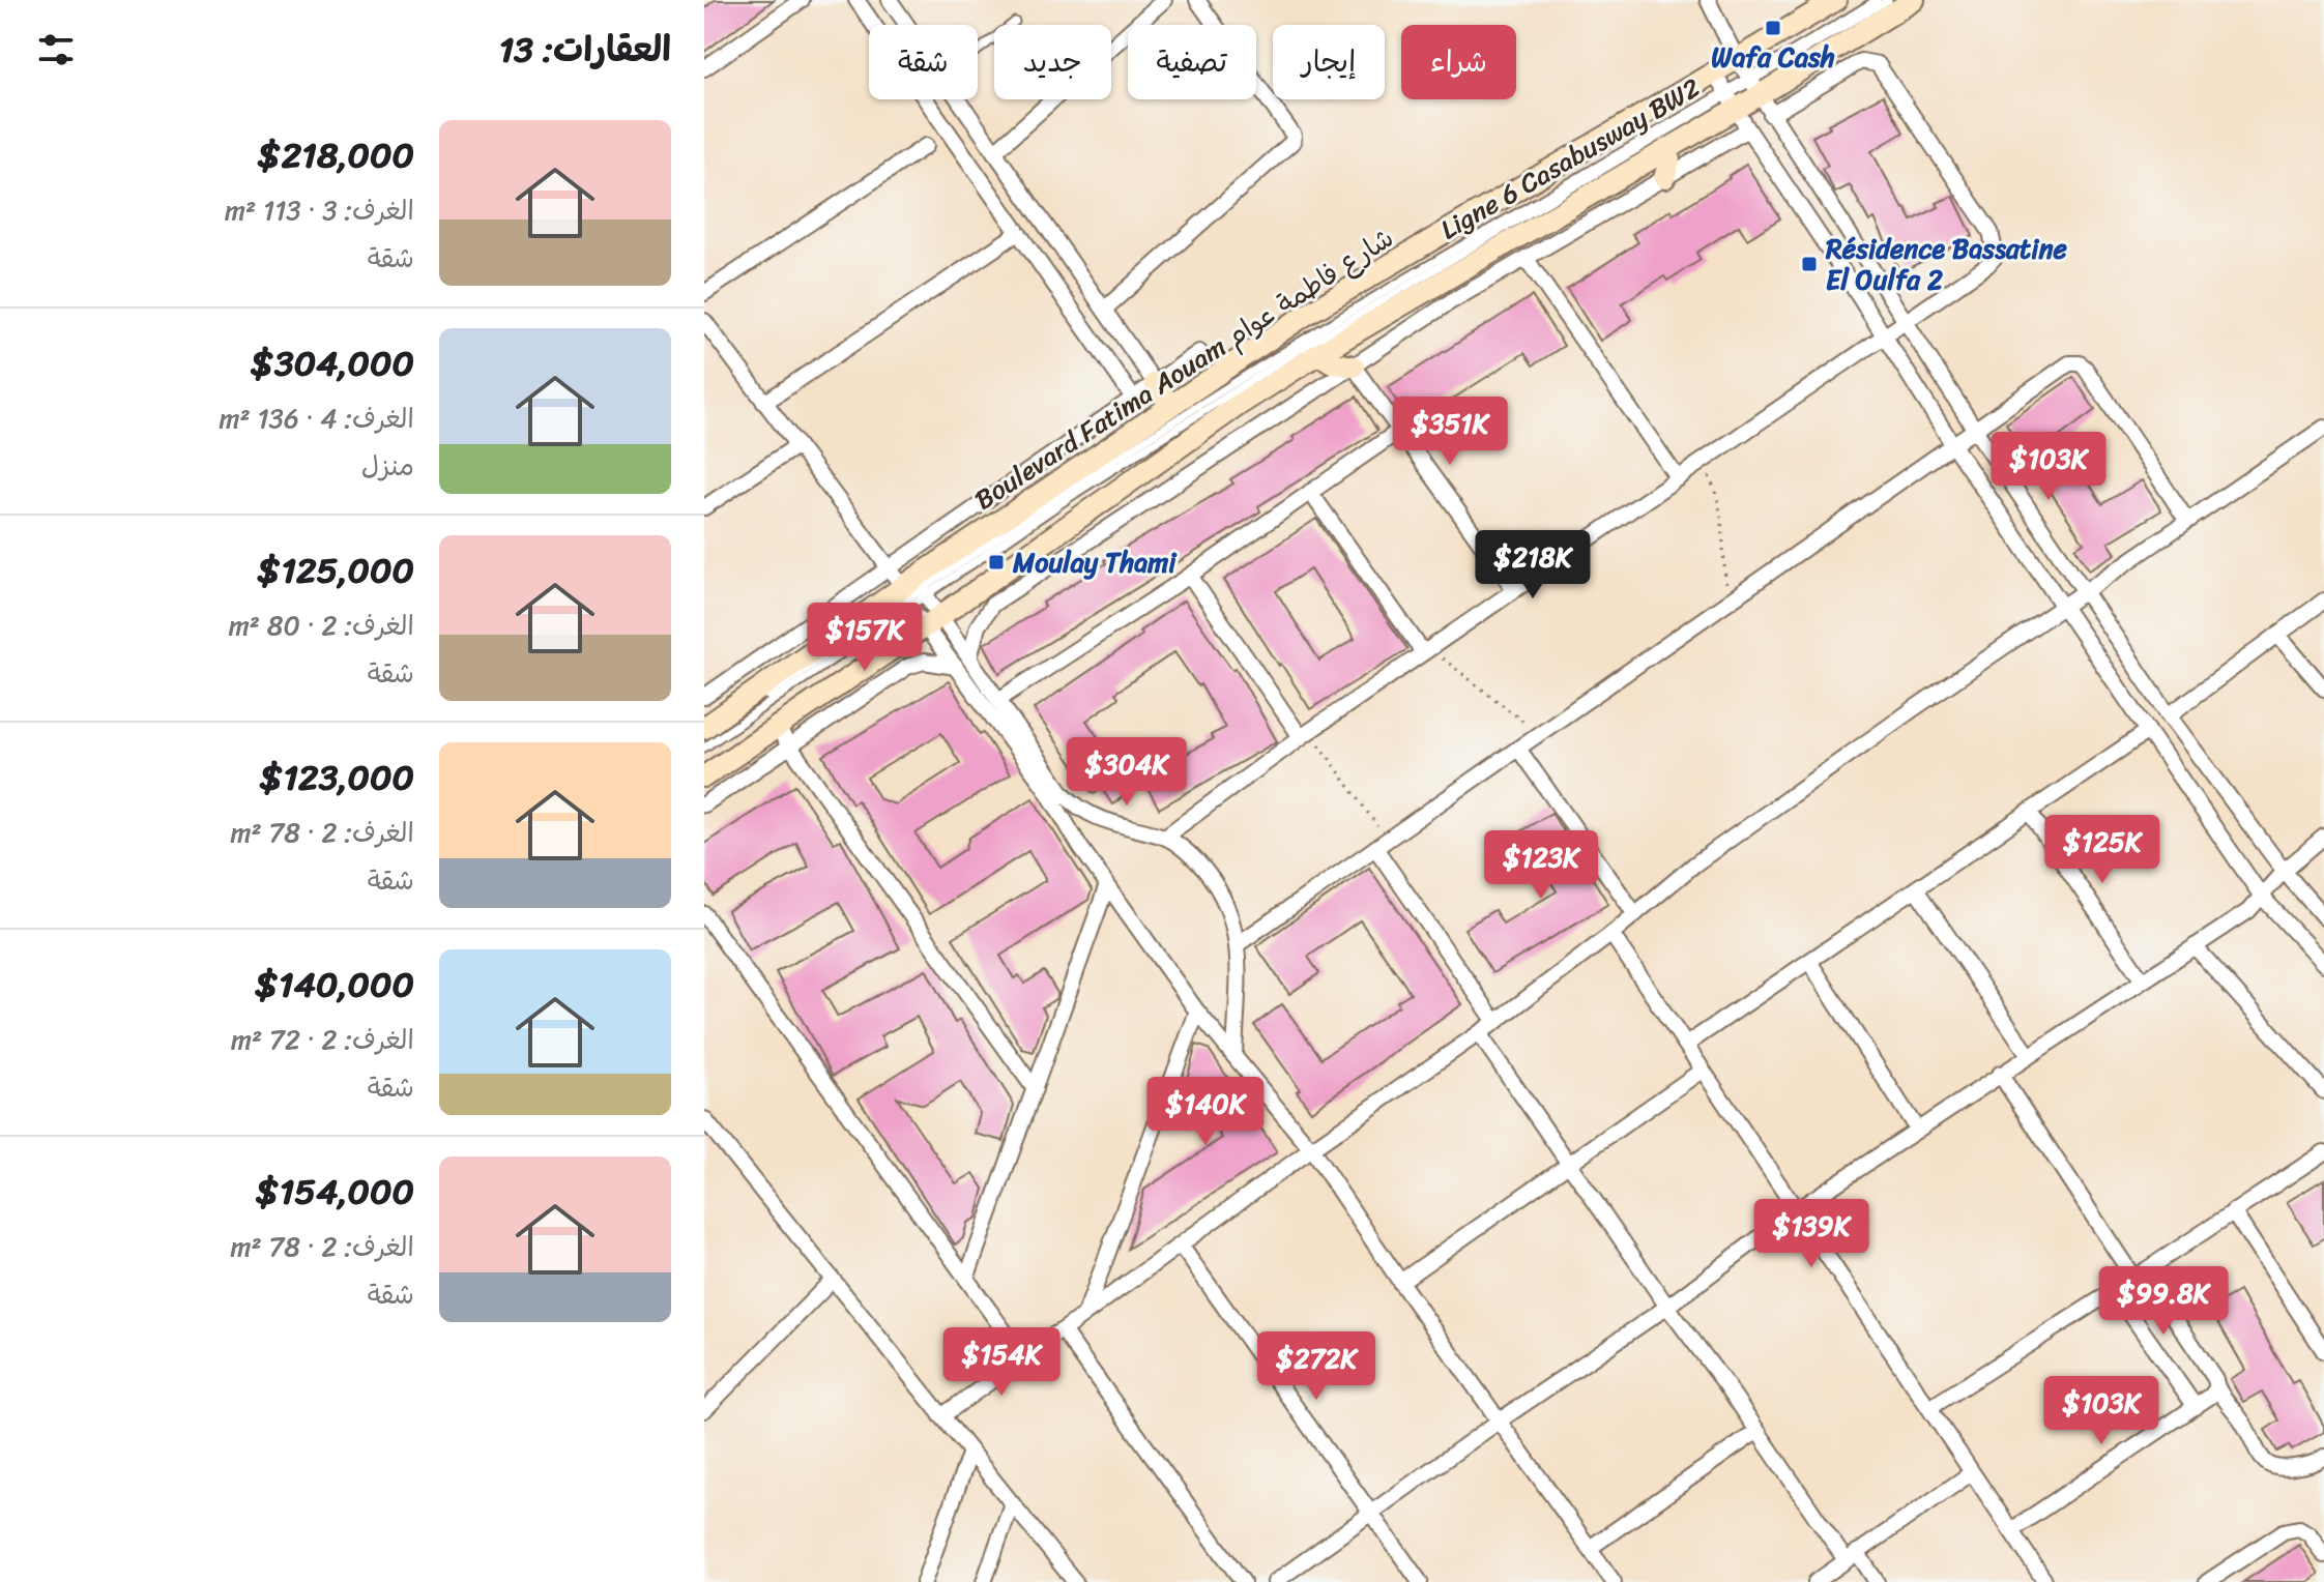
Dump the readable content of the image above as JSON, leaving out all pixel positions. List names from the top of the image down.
{
  "streets": {
    "main road": ["Boulevard Fatima Aouam شارع فاطمة عوام"],
    "lane": ["Ligne 6 Casabusway BW2"]
  },
  "crossings": [
    ["Ligne 6 Casabusway BW2", "Boulevard Fatima Aouam شارع فاطمة عوام"]
  ],
  "places": {
    "transit": ["Wafa Cash", "Résidence Bassatine El Oulfa 2", "Moulay Thami"]
  },
  "page": {
    "heading": "العقارات: 13",
    "chip": [
      "شراء",
      "إيجار",
      "تصفية",
      "جديد",
      "شقة"
    ],
    "list": [
      {
        "name": "$218,000",
        "note": "الغرف: 3 · 113 m² · شقة"
      },
      {
        "name": "$304,000",
        "note": "الغرف: 4 · 136 m² · منزل"
      },
      {
        "name": "$125,000",
        "note": "الغرف: 2 · 80 m² · شقة"
      },
      {
        "name": "$123,000",
        "note": "الغرف: 2 · 78 m² · شقة"
      },
      {
        "name": "$140,000",
        "note": "الغرف: 2 · 72 m² · شقة"
      },
      {
        "name": "$154,000",
        "note": "الغرف: 2 · 78 m² · شقة"
      }
    ],
    "price": [
      "$351K",
      "$103K",
      "$218K",
      "$157K",
      "$304K",
      "$125K",
      "$123K",
      "$140K",
      "$139K",
      "$99.8K",
      "$154K",
      "$272K",
      "$103K"
    ]
  }
}
